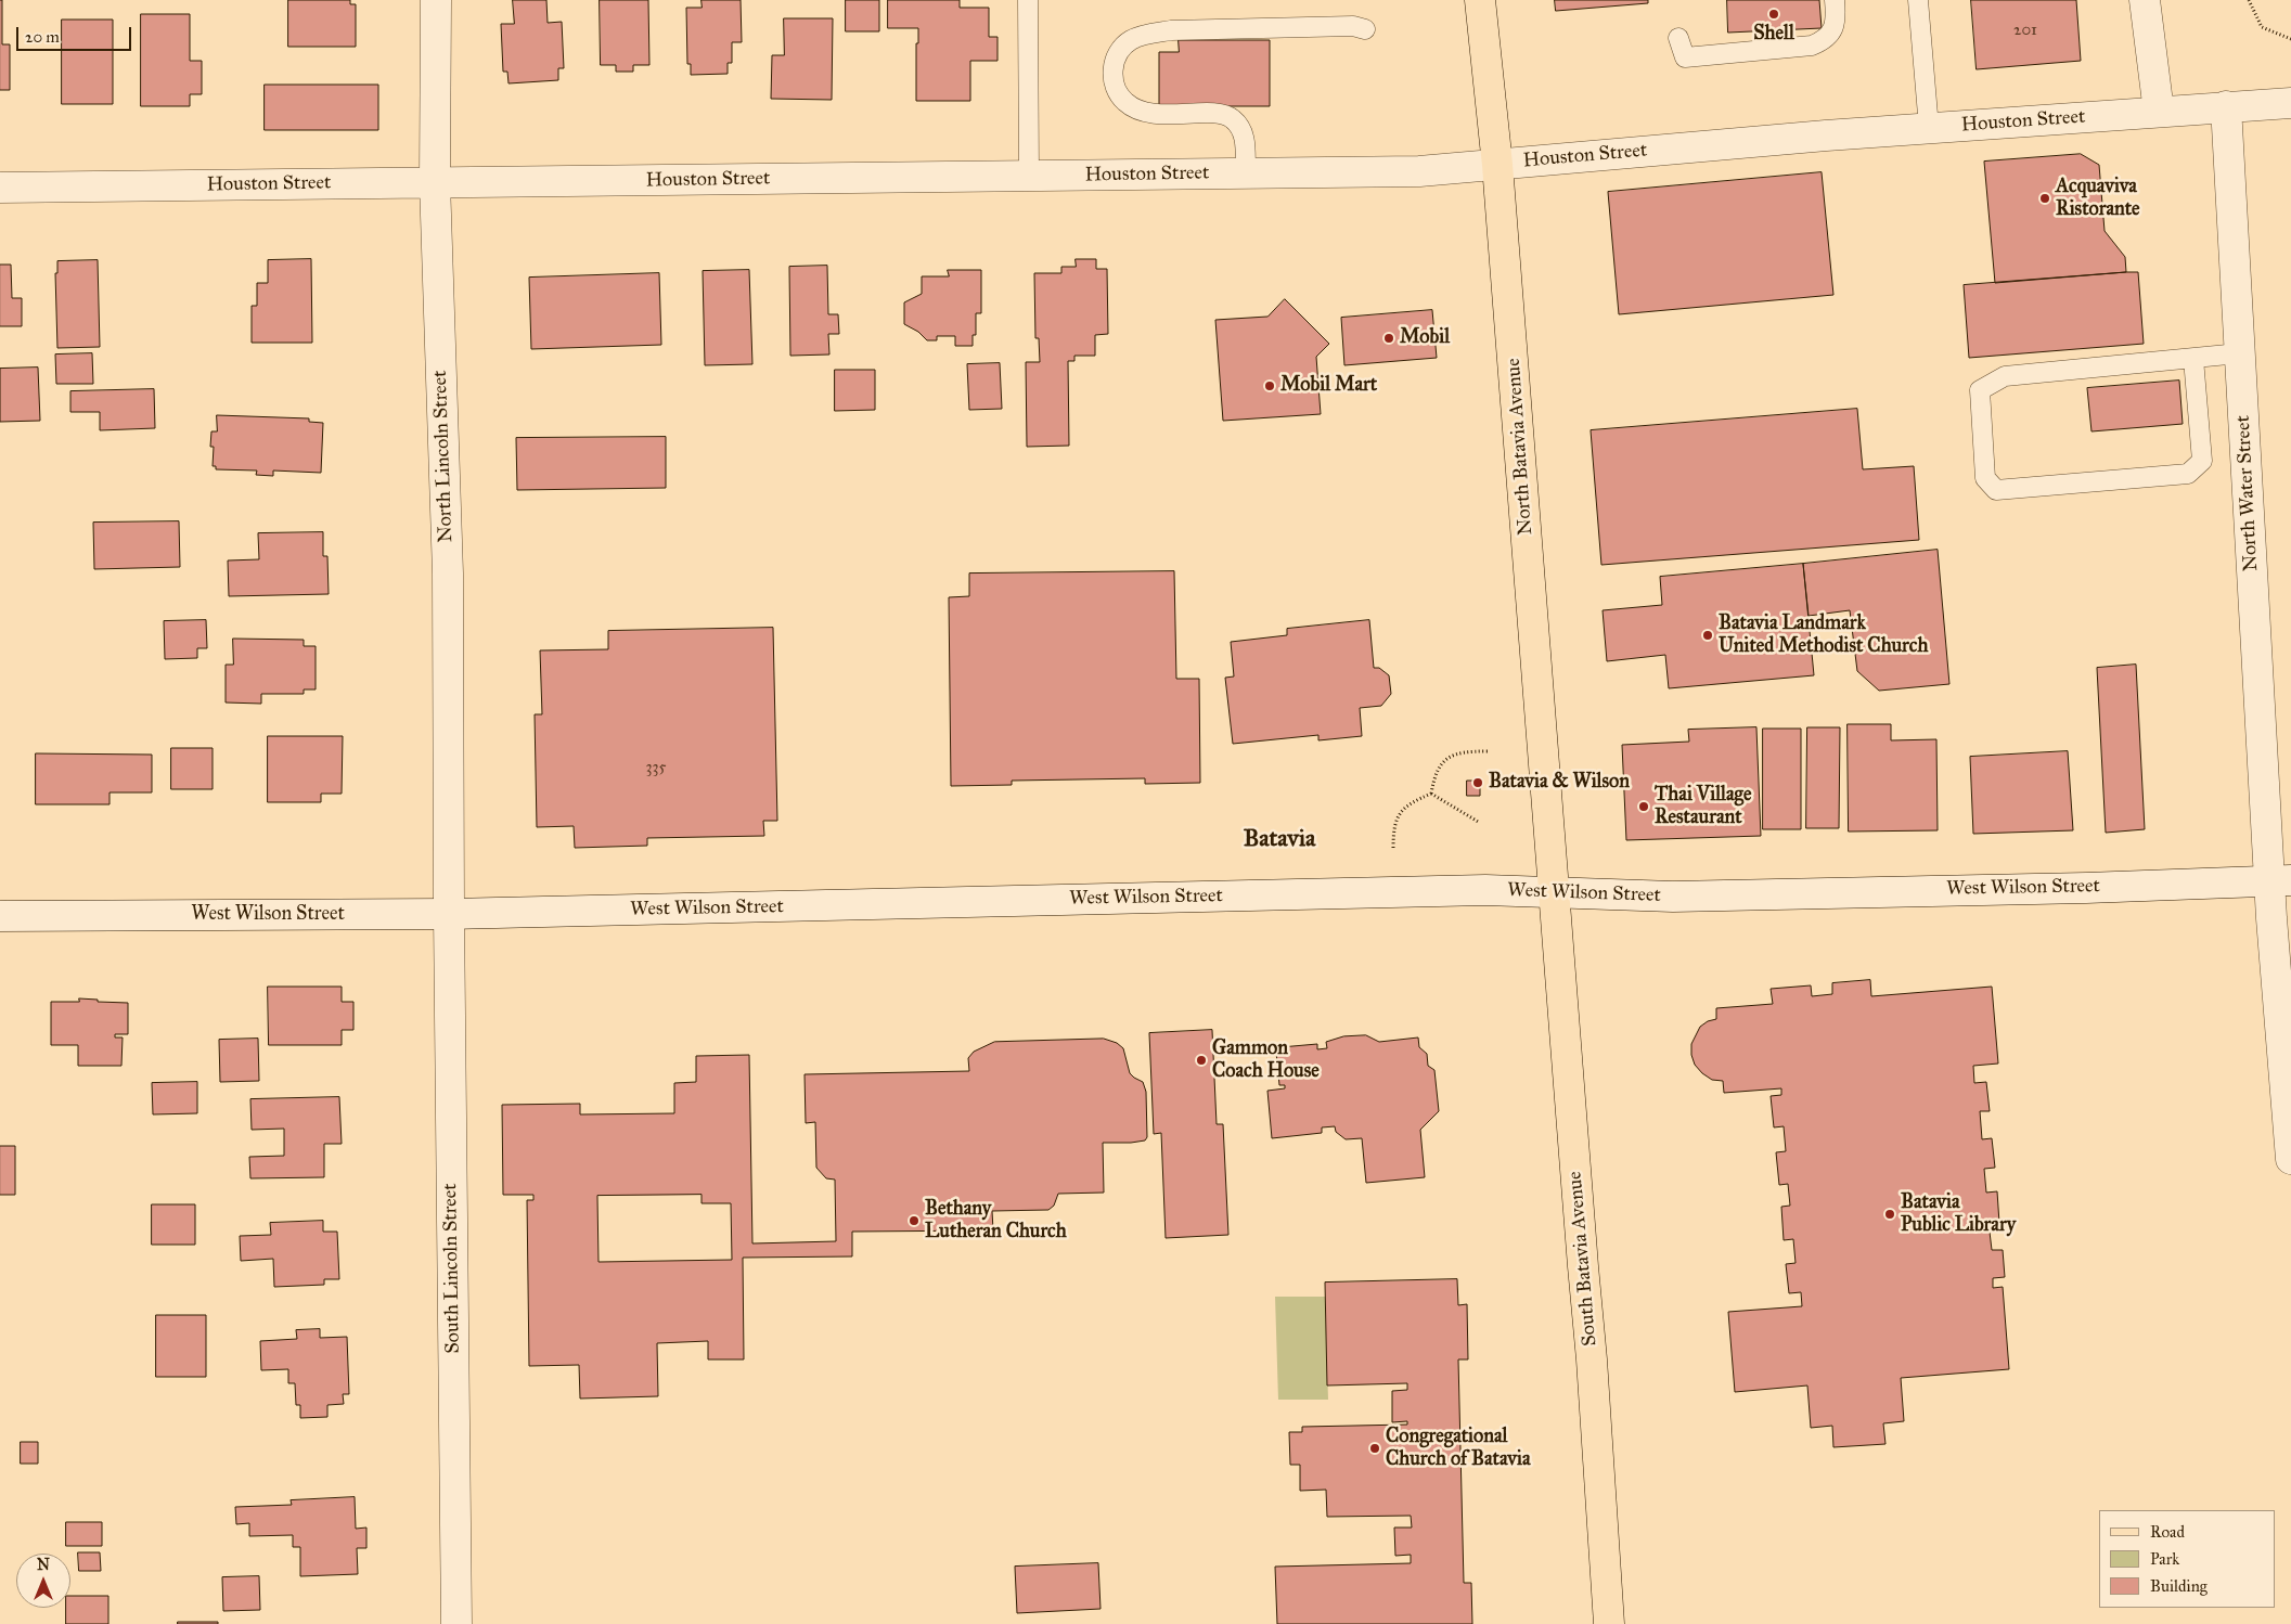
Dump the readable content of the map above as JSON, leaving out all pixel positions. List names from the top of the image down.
{
  "streets": {
    "main road": ["North Batavia Avenue", "South Batavia Avenue"],
    "street": [
      "Houston Street",
      "North Lincoln Street",
      "North Water Street",
      "West Wilson Street",
      "South Lincoln Street"
    ]
  },
  "crossings": [
    ["Houston Street", "North Batavia Avenue"],
    ["Houston Street", "North Lincoln Street"],
    ["Houston Street", "North Water Street"],
    ["North Batavia Avenue", "West Wilson Street"],
    ["North Batavia Avenue", "South Batavia Avenue"],
    ["North Lincoln Street", "West Wilson Street"],
    ["North Lincoln Street", "South Lincoln Street"],
    ["North Water Street", "West Wilson Street"],
    ["West Wilson Street", "South Batavia Avenue"],
    ["West Wilson Street", "South Lincoln Street"]
  ],
  "districts": ["Batavia"],
  "places": [
    "Shell",
    "Acquaviva Ristorante",
    "Mobil",
    "Mobil Mart",
    "Batavia Landmark United Methodist Church",
    "Batavia & Wilson",
    "Thai Village Restaurant",
    "Gammon Coach House",
    "Batavia Public Library",
    "Bethany Lutheran Church",
    "Congregational Church of Batavia"
  ],
  "house_numbers": ["201", "335"],
  "legend": ["Road", "Park", "Building"],
  "scale_bar": "20 m",
  "north": "top"
}
